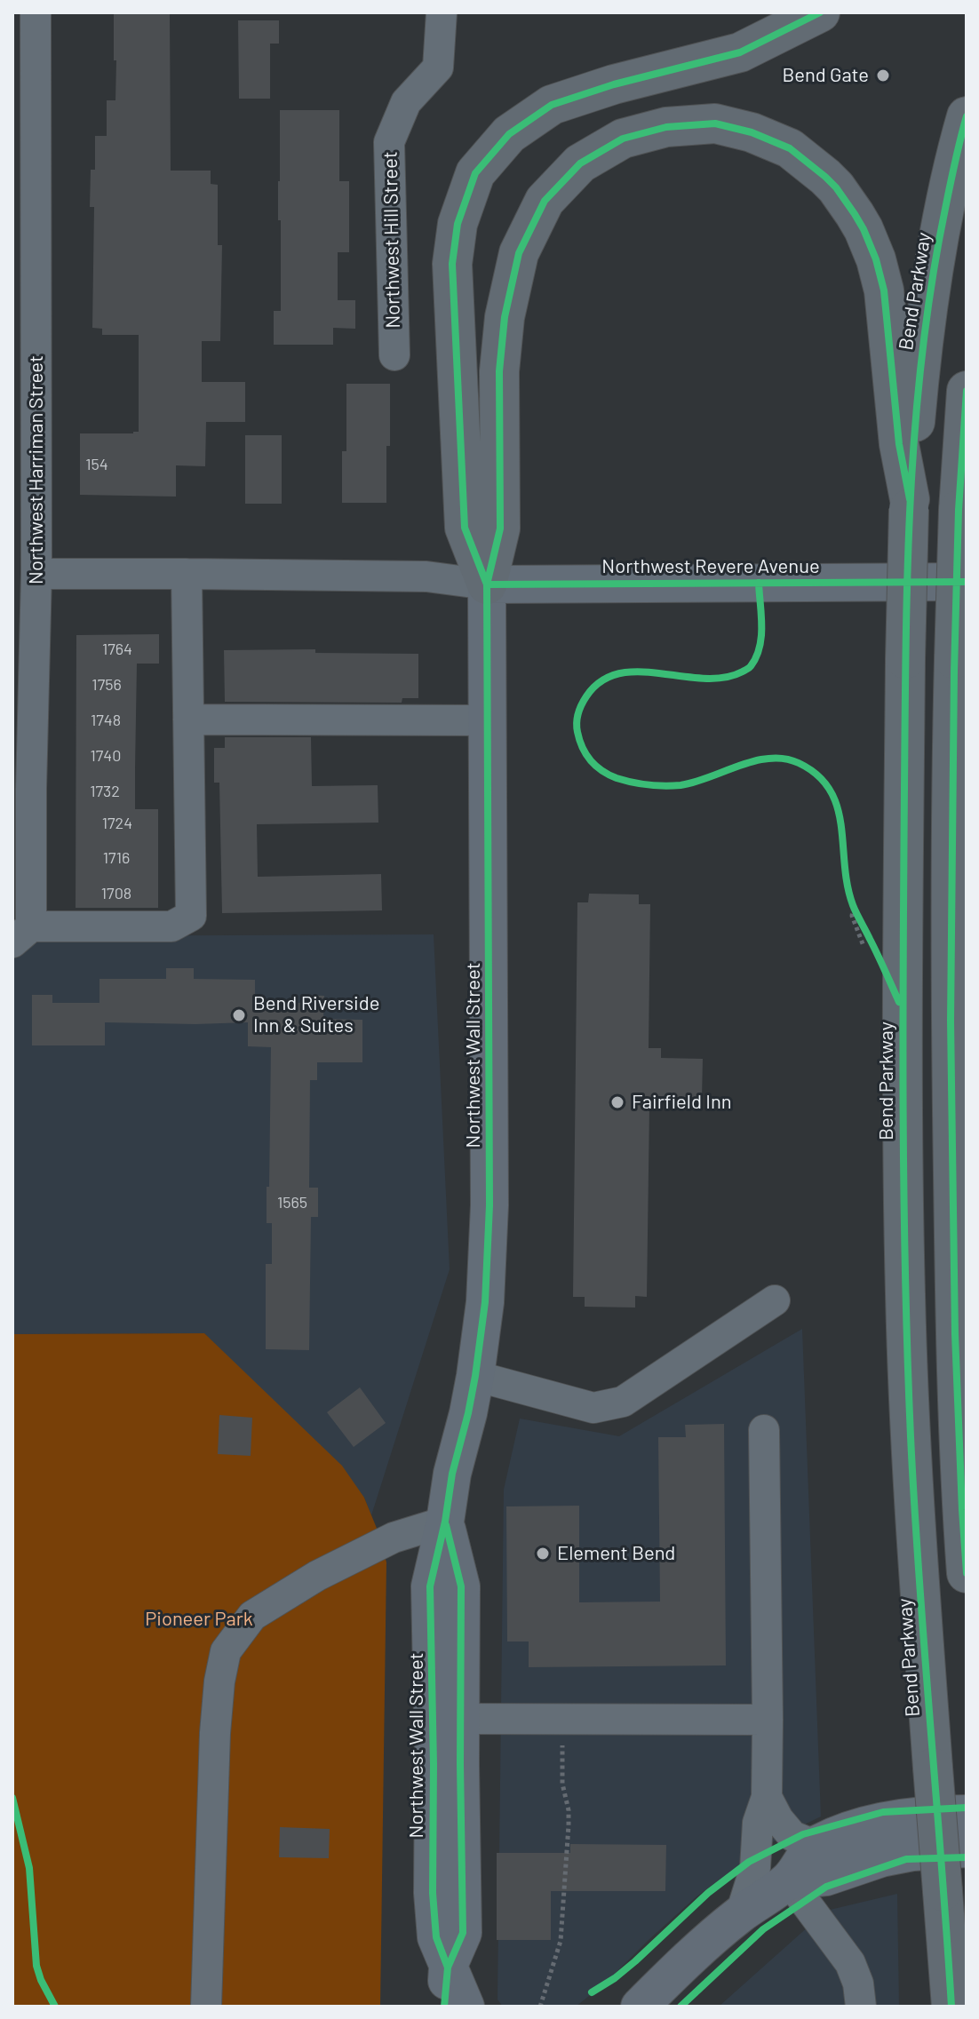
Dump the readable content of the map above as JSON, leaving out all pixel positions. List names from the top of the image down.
{
  "streets": {
    "highway": ["Bend Parkway"],
    "main road": ["Northwest Revere Avenue", "Northwest Wall Street"],
    "street": ["Northwest Hill Street", "Northwest Harriman Street"]
  },
  "crossings": [
    ["Northwest Harriman Street", "Northwest Revere Avenue"],
    ["Northwest Revere Avenue", "Northwest Wall Street"]
  ],
  "parks": ["Pioneer Park"],
  "places": [
    "Bend Gate",
    "Bend Riverside Inn & Suites",
    "Fairfield Inn",
    "Element Bend"
  ],
  "house_numbers": [
    "154",
    "1764",
    "1756",
    "1748",
    "1740",
    "1732",
    "1724",
    "1716",
    "1708",
    "1565"
  ]
}
